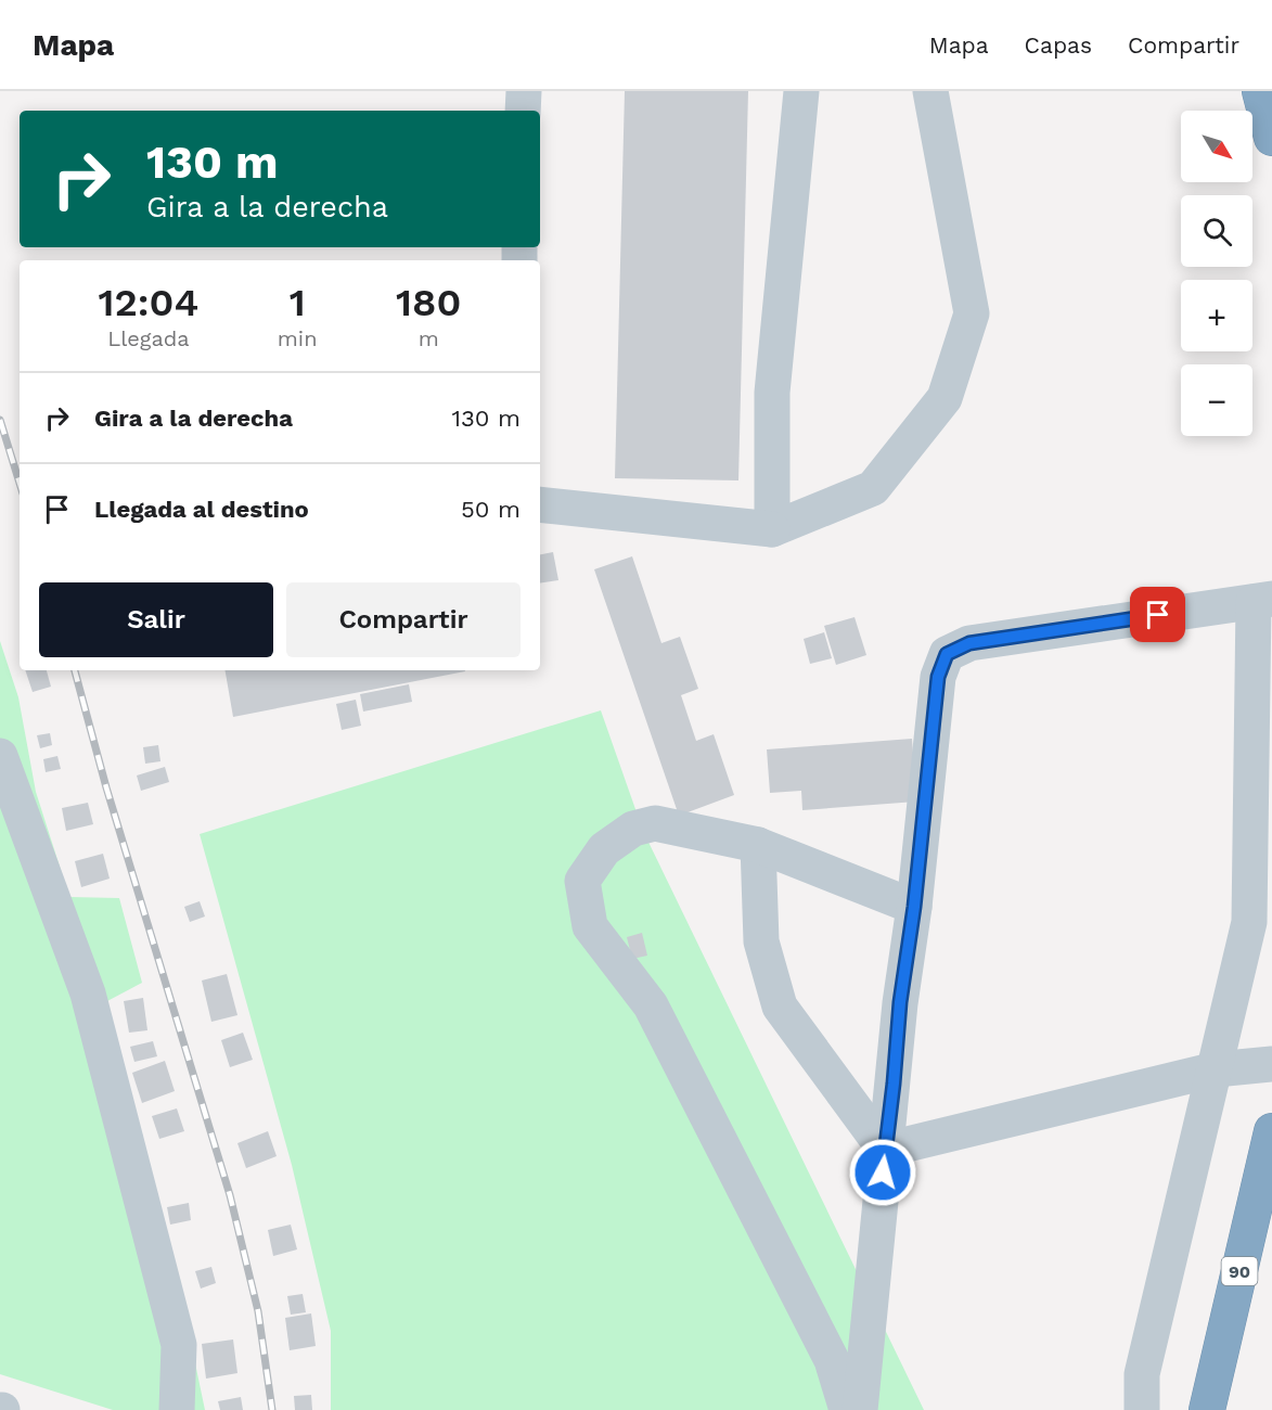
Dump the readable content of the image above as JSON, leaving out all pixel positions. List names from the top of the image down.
{
  "streets": {
    "highway": ["90"]
  },
  "north": "bottom right",
  "page": {
    "header": "Mapa",
    "nav": ["Mapa", "Capas", "Compartir"],
    "map_buttons": ["+", "−"],
    "turn": ["130 m", "Gira a la derecha"],
    "eta": [
      "12:04",
      "Llegada",
      "1",
      "min",
      "180",
      "m"
    ],
    "list": [
      {
        "name": "Gira a la derecha",
        "value": "130 m"
      },
      {
        "name": "Llegada al destino",
        "value": "50 m"
      }
    ],
    "buttons": ["Salir", "Compartir"]
  }
}
